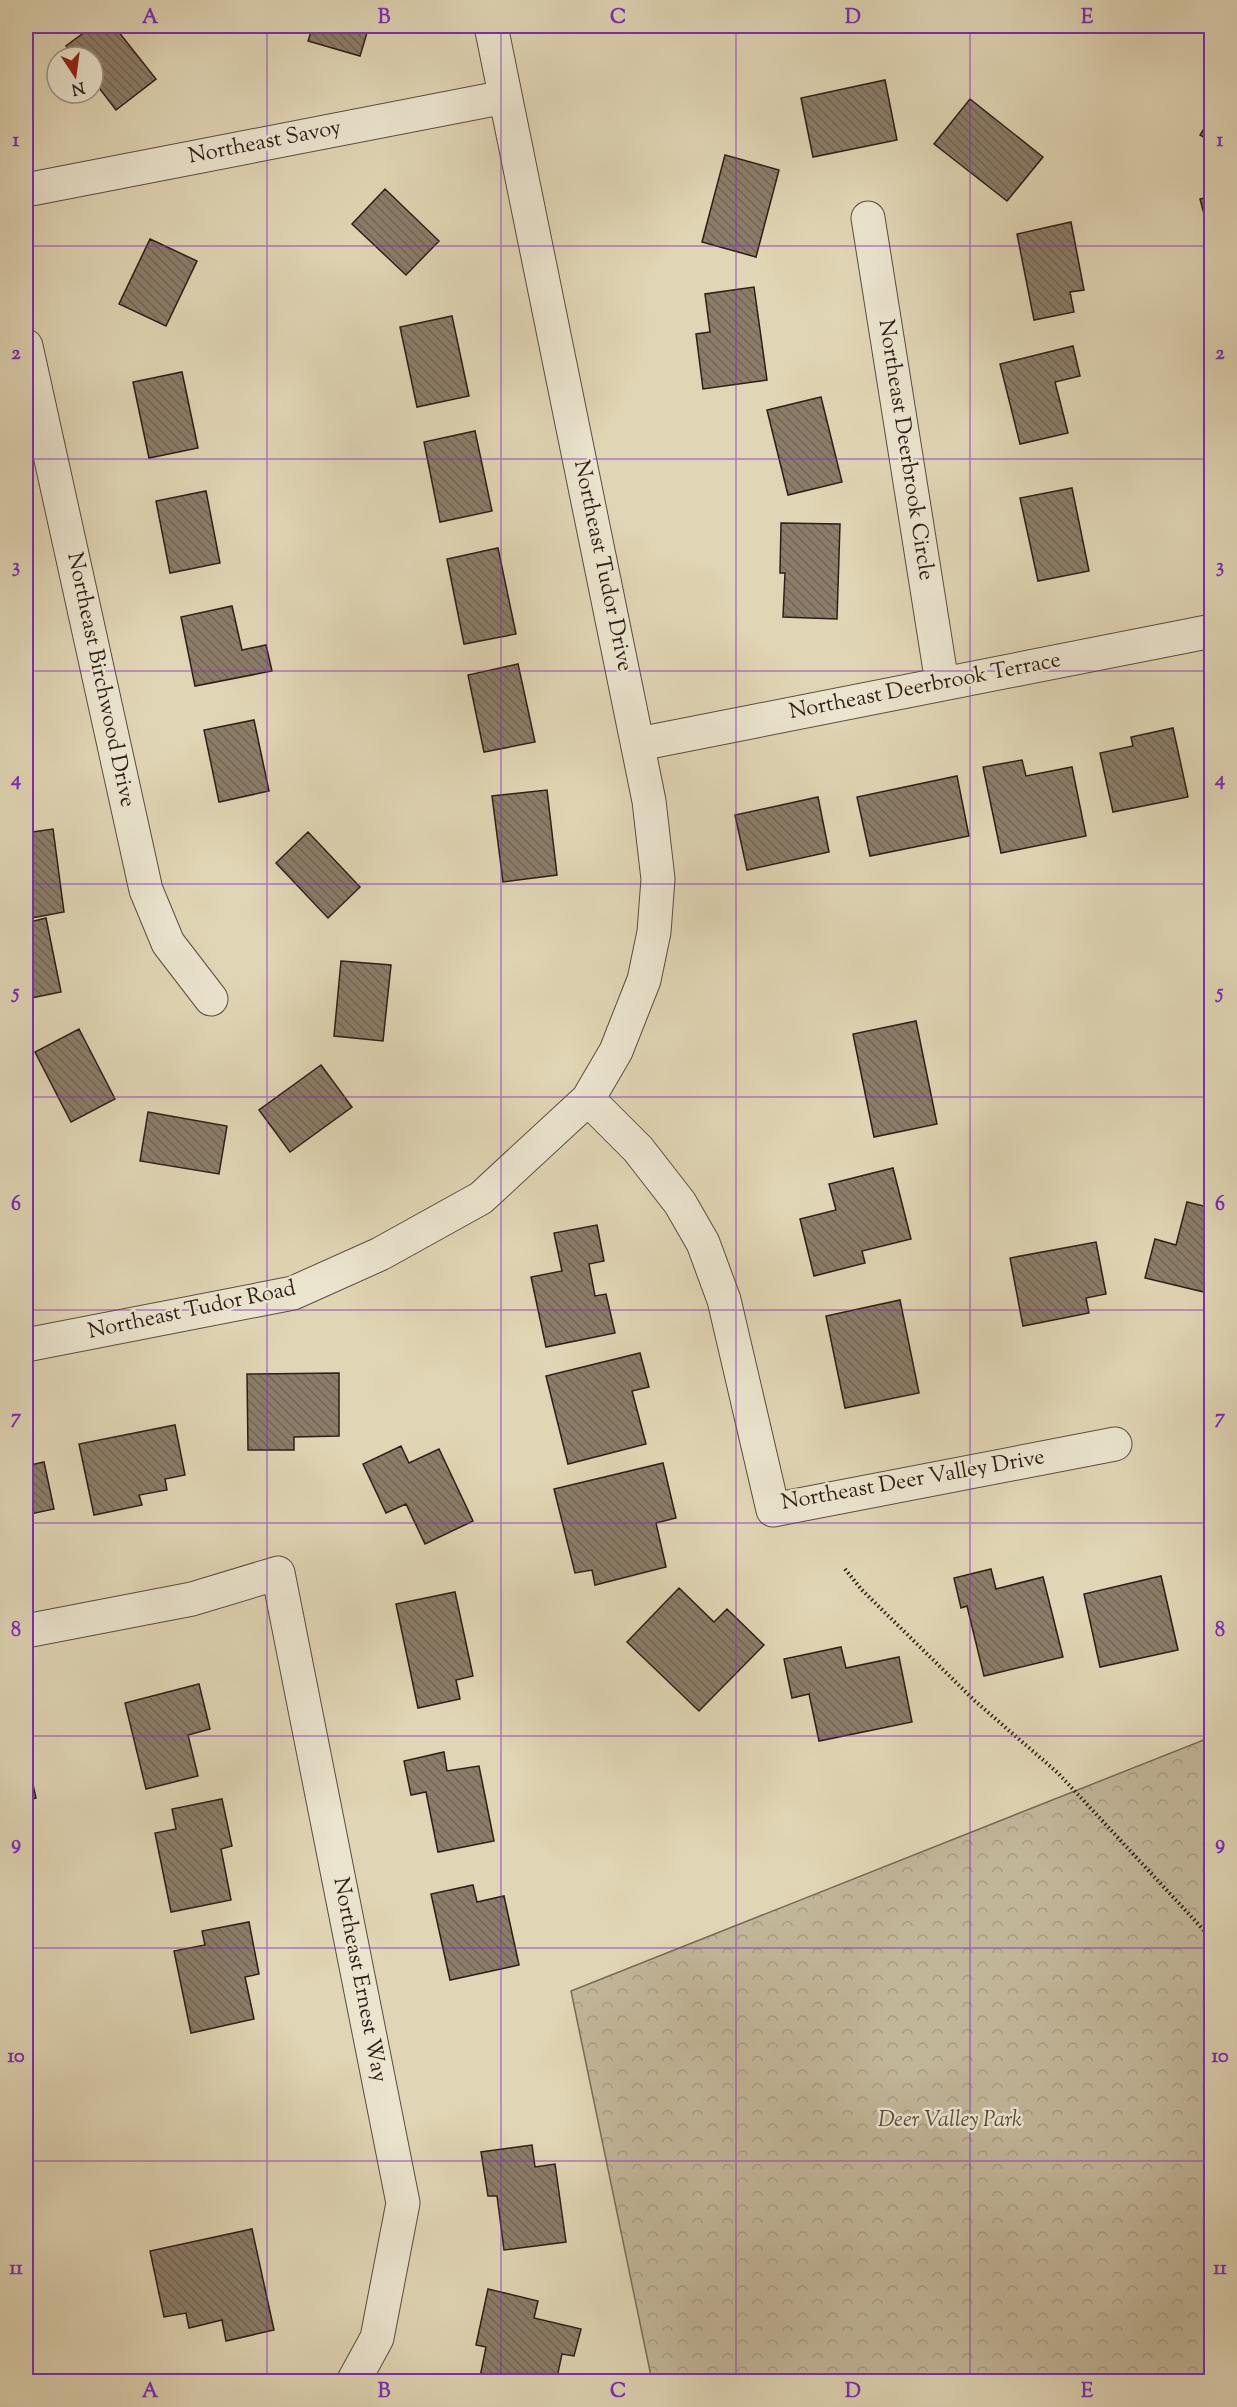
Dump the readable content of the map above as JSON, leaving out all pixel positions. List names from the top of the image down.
{
  "streets": {
    "street": [
      "Northeast Savoy",
      "Northeast Deerbrook Circle",
      "Northeast Tudor Drive",
      "Northeast Birchwood Drive",
      "Northeast Deerbrook Terrace",
      "Northeast Tudor Road",
      "Northeast Deer Valley Drive",
      "Northeast Ernest Way"
    ]
  },
  "crossings": [
    ["Northeast Savoy", "Northeast Tudor Drive"],
    ["Northeast Deerbrook Circle", "Northeast Deerbrook Terrace"],
    ["Northeast Tudor Drive", "Northeast Deerbrook Terrace"],
    ["Northeast Tudor Drive", "Northeast Tudor Road"],
    ["Northeast Tudor Drive", "Northeast Deer Valley Drive"],
    ["Northeast Tudor Road", "Northeast Deer Valley Drive"]
  ],
  "parks": ["Deer Valley Park"],
  "north": "bottom",
  "grid": {
    "columns": [
      "A",
      "B",
      "C",
      "D",
      "E"
    ],
    "rows": [
      "1",
      "2",
      "3",
      "4",
      "5",
      "6",
      "7",
      "8",
      "9",
      "10",
      "11"
    ]
  }
}
